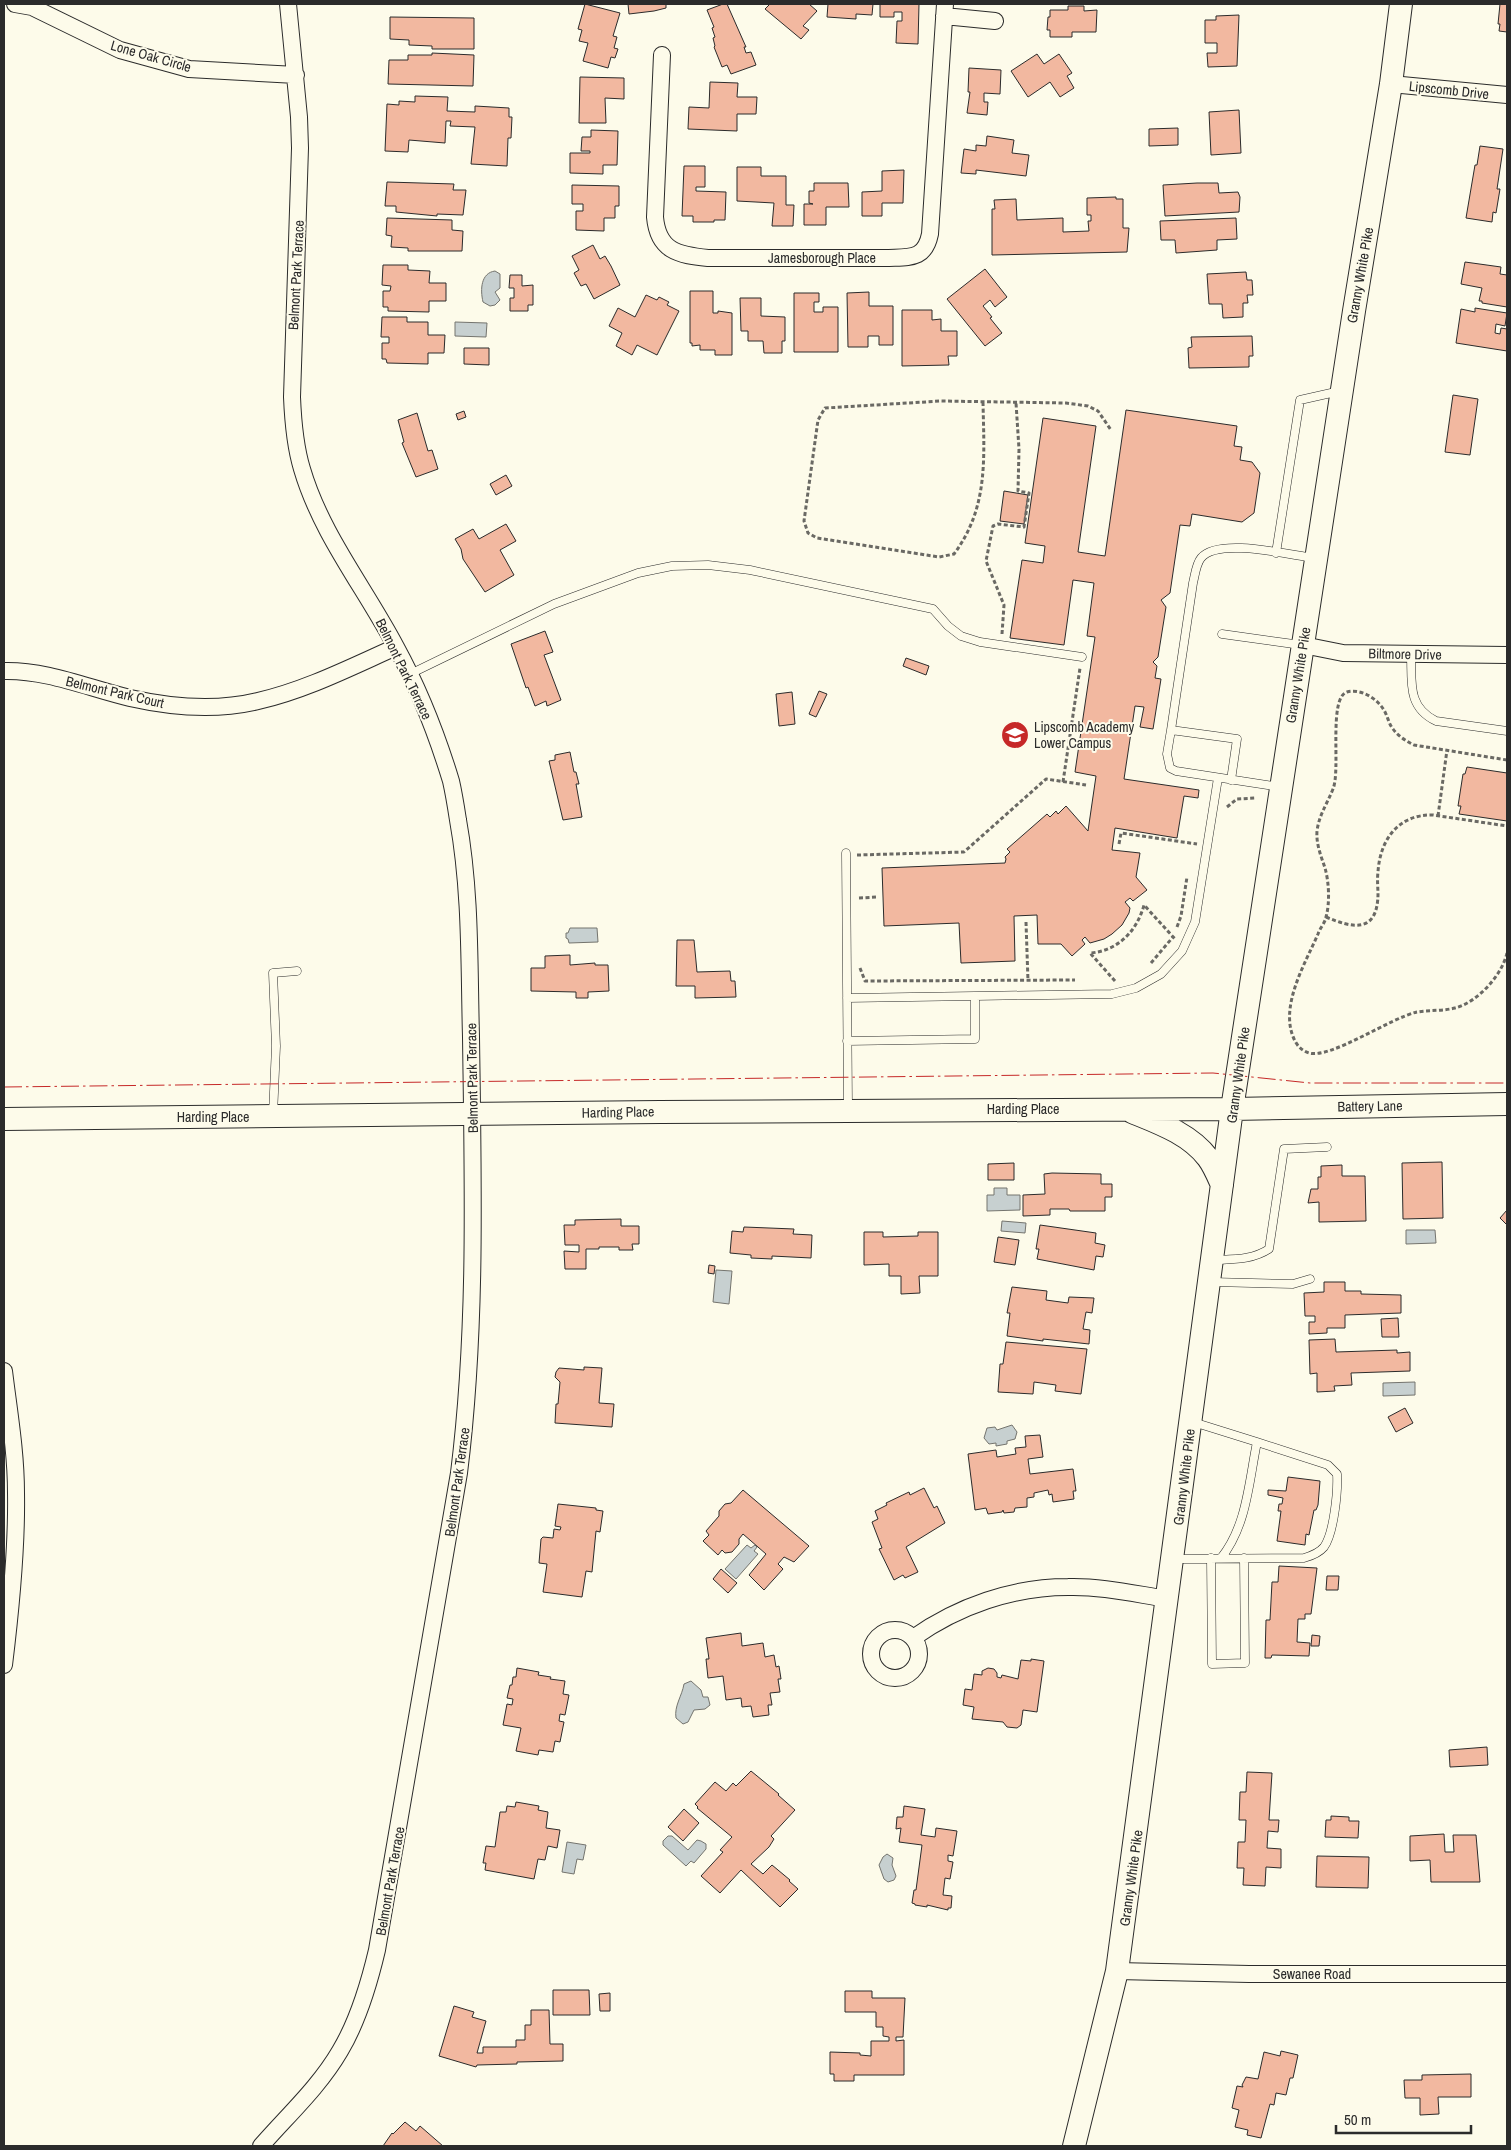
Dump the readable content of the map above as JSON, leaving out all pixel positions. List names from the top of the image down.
{
  "streets": {
    "main road": ["Granny White Pike", "Battery Lane", "Harding Place"],
    "street": [
      "Lone Oak Circle",
      "Lipscomb Drive",
      "Jamesborough Place",
      "Belmont Park Terrace",
      "Biltmore Drive",
      "Belmont Park Court",
      "Sewanee Road"
    ]
  },
  "crossings": [
    ["Lone Oak Circle", "Belmont Park Terrace"],
    ["Lipscomb Drive", "Granny White Pike"],
    ["Belmont Park Terrace", "Belmont Park Court"],
    ["Belmont Park Terrace", "Harding Place"],
    ["Granny White Pike", "Biltmore Drive"],
    ["Granny White Pike", "Battery Lane"],
    ["Granny White Pike", "Harding Place"],
    ["Granny White Pike", "Sewanee Road"],
    ["Battery Lane", "Harding Place"]
  ],
  "places": {
    "school or university": ["Lipscomb Academy Lower Campus"]
  },
  "scale_bar": "50 m"
}
